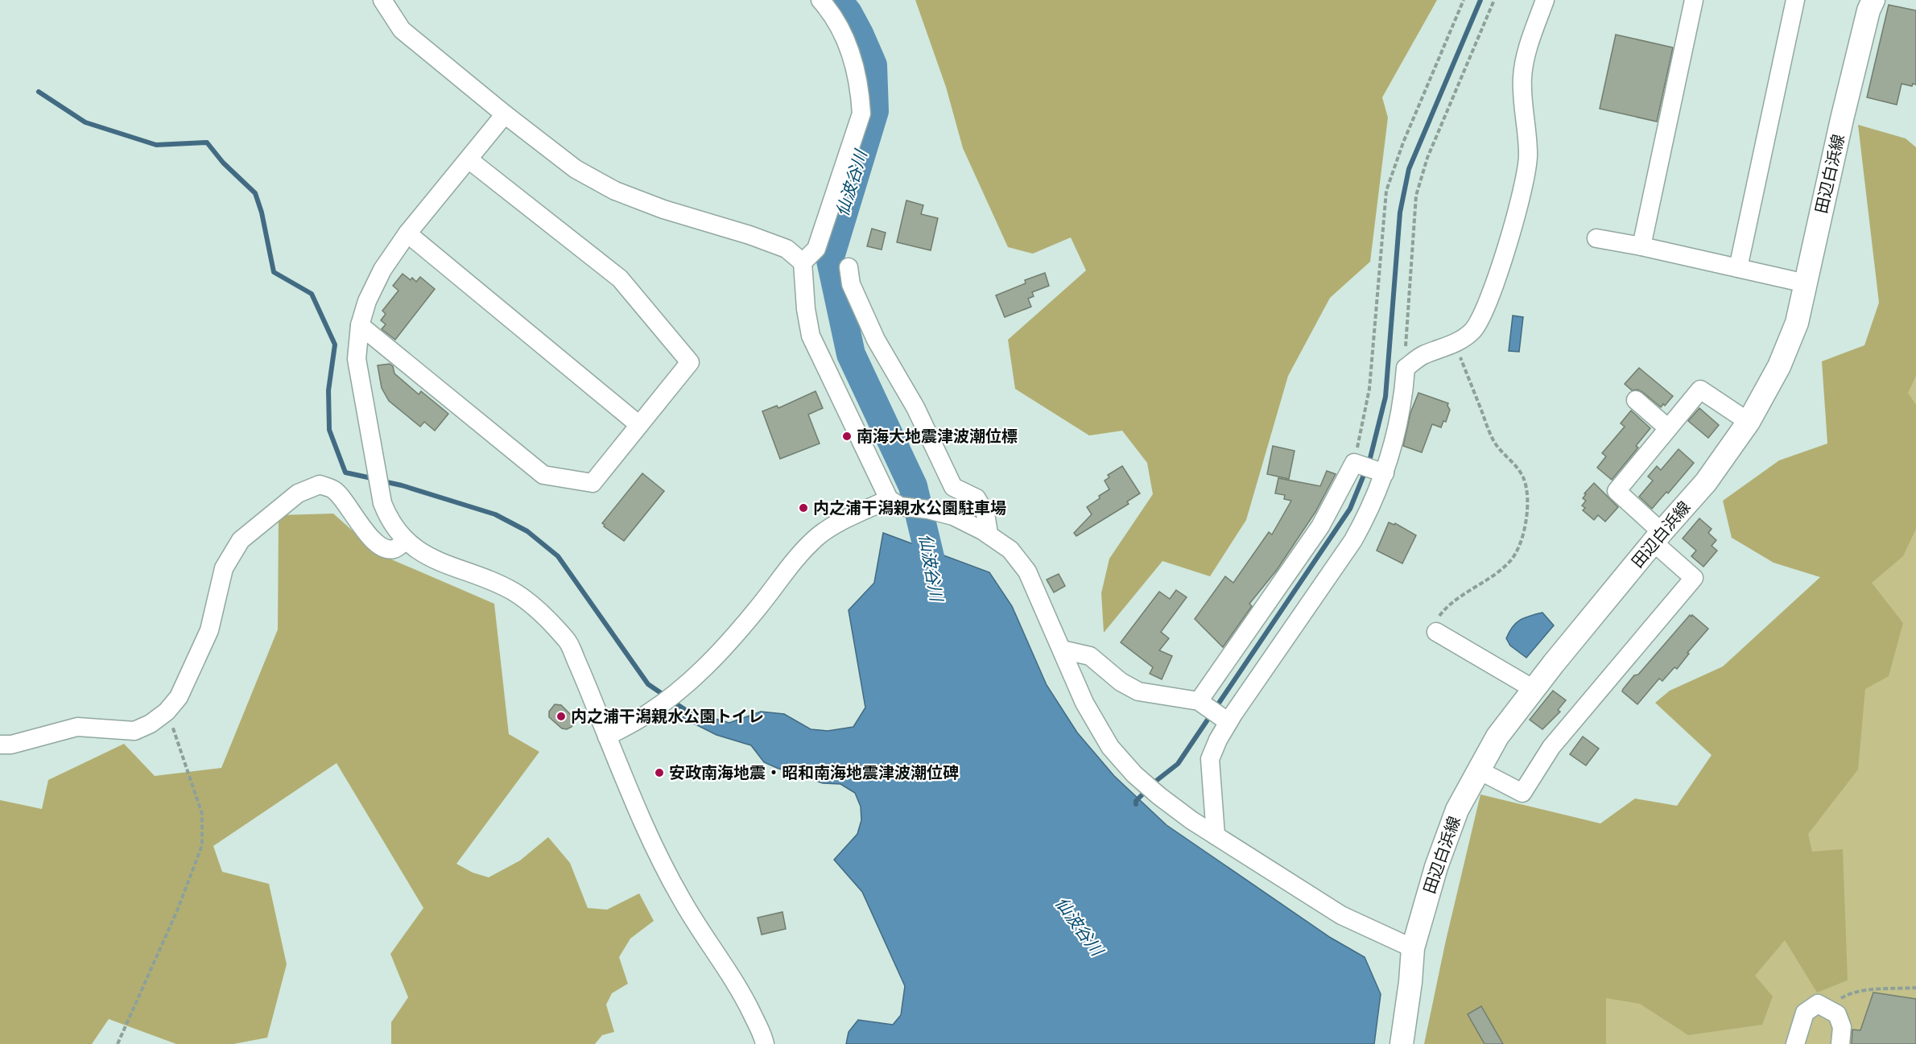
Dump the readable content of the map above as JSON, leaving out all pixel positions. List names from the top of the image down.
{
  "streets": {
    "main road": ["田辺白浜線"]
  },
  "water": ["仙波谷川"],
  "places": [
    "南海大地震津波潮位標",
    "内之浦干潟親水公園駐車場",
    "内之浦干潟親水公園トイレ",
    "安政南海地震・昭和南海地震津波潮位碑"
  ]
}
